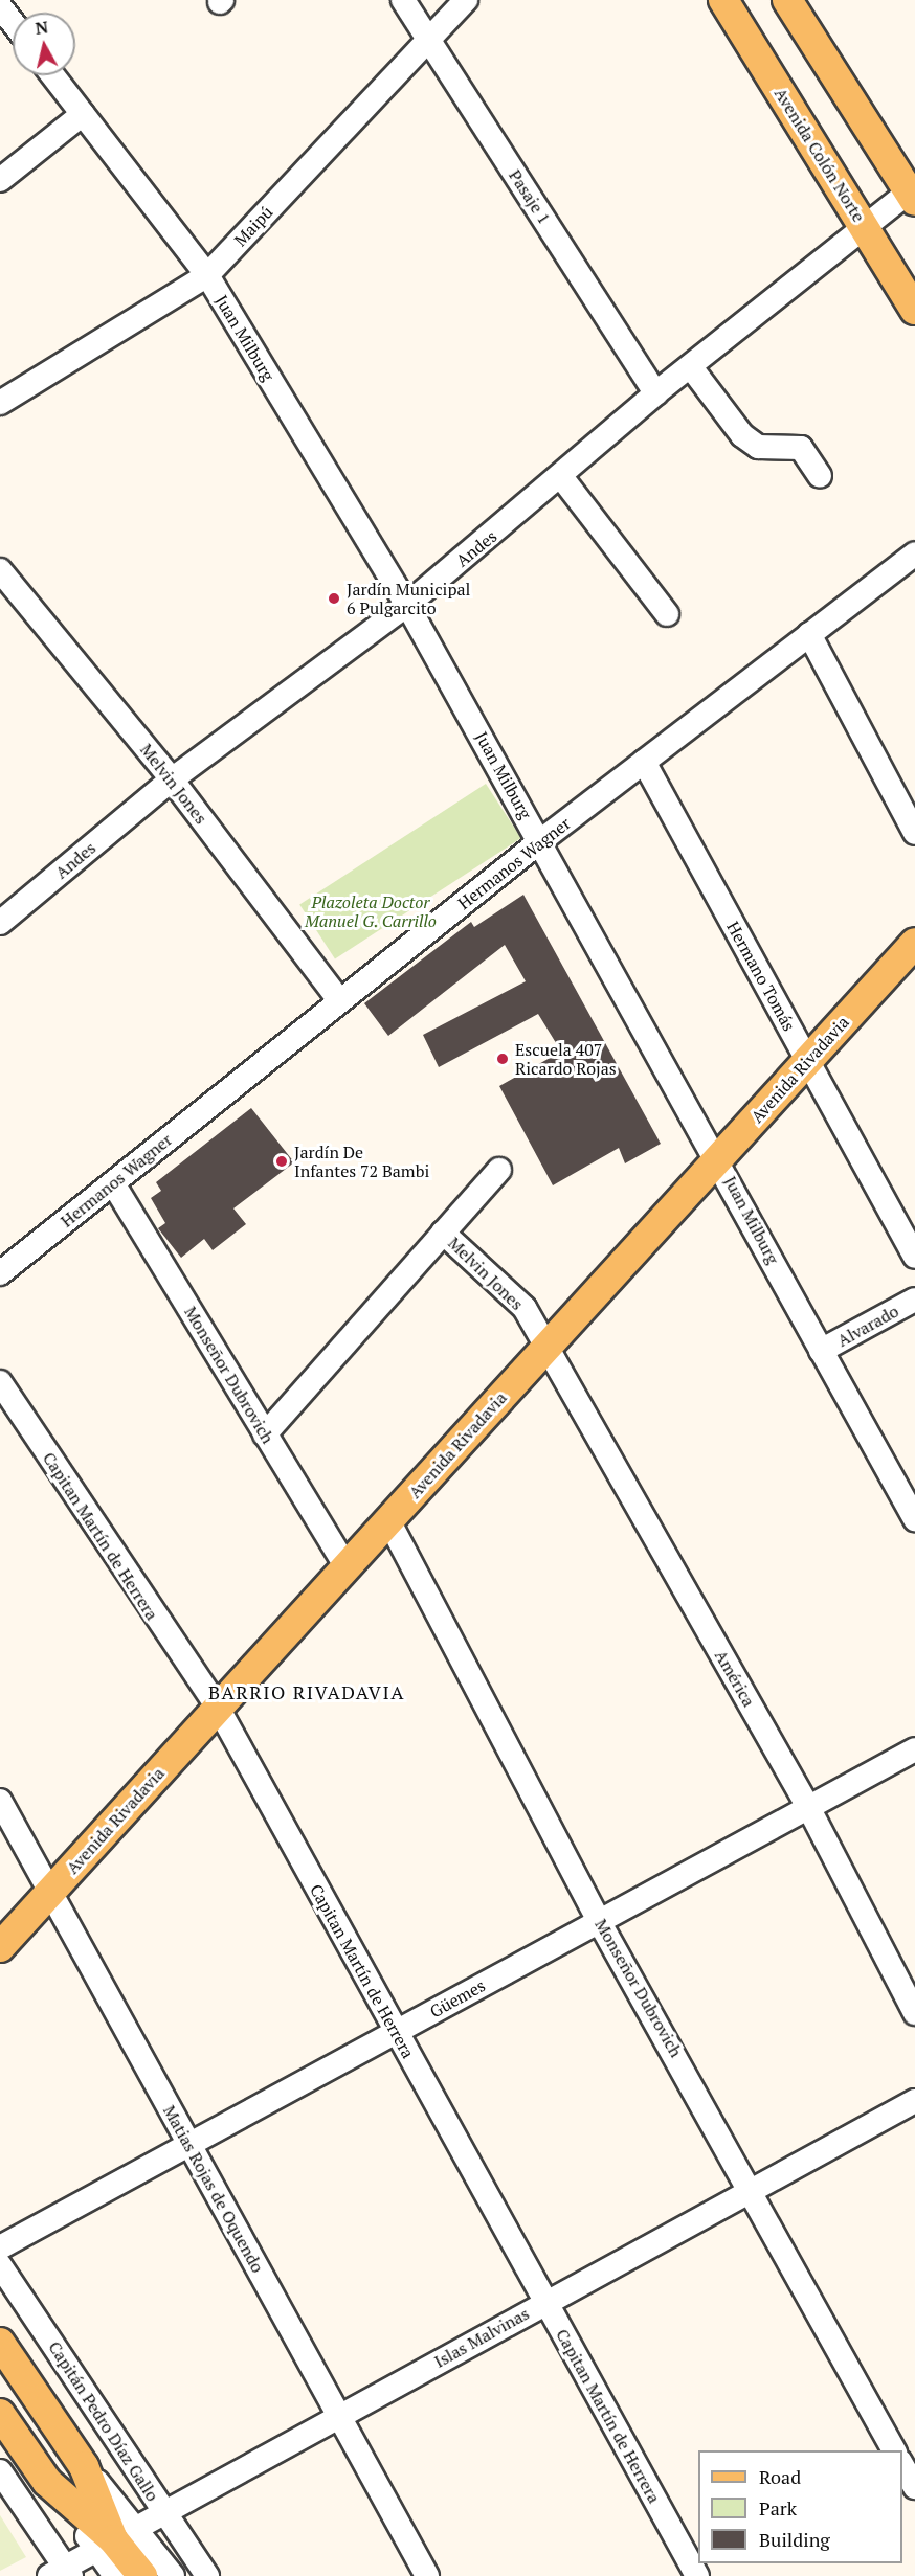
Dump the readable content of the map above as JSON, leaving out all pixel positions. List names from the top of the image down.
{
  "streets": {
    "main road": ["Avenida Colón Norte", "Avenida Rivadavia"],
    "street": [
      "Pasaje 1",
      "Maipú",
      "Juan Milburg",
      "Andes",
      "Melvin Jones",
      "Hermanos Wagner",
      "Hermano Tomás",
      "Alvarado",
      "Monseñor Dubrovich",
      "Capitan Martín de Herrera",
      "América",
      "Güemes",
      "Matias Rojas de Oquendo",
      "Islas Malvinas",
      "Capitán Pedro Díaz Gallo"
    ]
  },
  "crossings": [
    ["Avenida Colón Norte", "Andes"],
    ["Pasaje 1", "Maipú"],
    ["Pasaje 1", "Andes"],
    ["Maipú", "Juan Milburg"],
    ["Juan Milburg", "Andes"],
    ["Juan Milburg", "Hermanos Wagner"],
    ["Juan Milburg", "Avenida Rivadavia"],
    ["Juan Milburg", "Alvarado"],
    ["Andes", "Melvin Jones"],
    ["Melvin Jones", "Hermanos Wagner"],
    ["Melvin Jones", "Avenida Rivadavia"],
    ["Melvin Jones", "América"],
    ["Hermanos Wagner", "Hermano Tomás"],
    ["Hermanos Wagner", "Monseñor Dubrovich"],
    ["Hermano Tomás", "Avenida Rivadavia"],
    ["Avenida Rivadavia", "Monseñor Dubrovich"],
    ["Avenida Rivadavia", "Capitan Martín de Herrera"],
    ["Avenida Rivadavia", "América"],
    ["Avenida Rivadavia", "Matias Rojas de Oquendo"],
    ["Monseñor Dubrovich", "Güemes"],
    ["Monseñor Dubrovich", "Islas Malvinas"],
    ["Capitan Martín de Herrera", "Güemes"],
    ["Capitan Martín de Herrera", "Islas Malvinas"],
    ["América", "Güemes"],
    ["Güemes", "Matias Rojas de Oquendo"],
    ["Matias Rojas de Oquendo", "Islas Malvinas"],
    ["Islas Malvinas", "Capitán Pedro Díaz Gallo"]
  ],
  "districts": ["BARRIO RIVADAVIA"],
  "parks": ["Plazoleta Doctor Manuel G. Carrillo"],
  "places": ["Jardín Municipal 6 Pulgarcito", "Escuela 407 Ricardo Rojas", "Jardín De Infantes 72 Bambi"],
  "legend": ["Road", "Park", "Building"],
  "north": "top"
}
